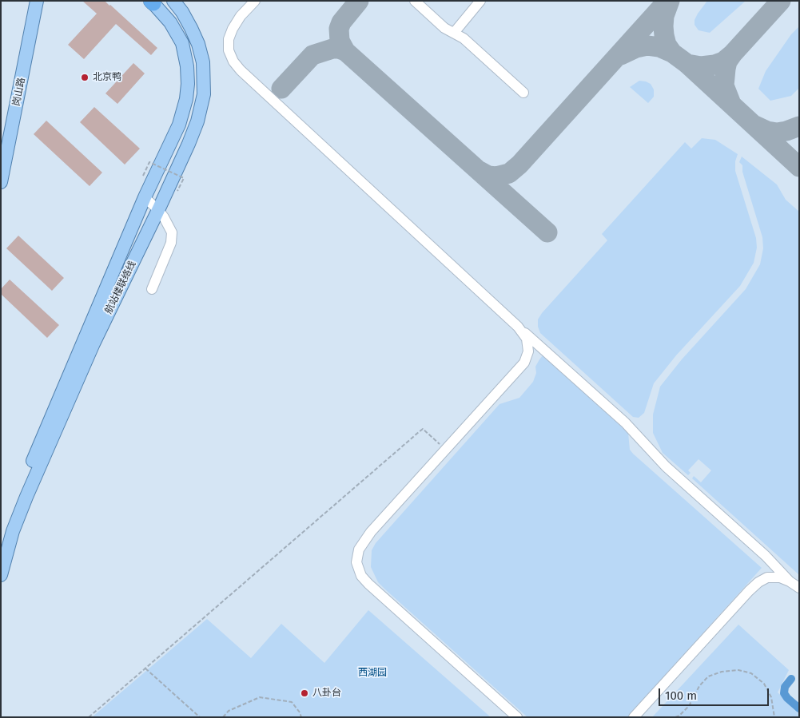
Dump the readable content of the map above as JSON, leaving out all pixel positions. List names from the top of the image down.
{
  "streets": {
    "main road": ["岗山路", "航站楼联络线"]
  },
  "parks": ["西湖园"],
  "places": ["北京鸭", "八卦台"],
  "scale_bar": "100 m"
}
